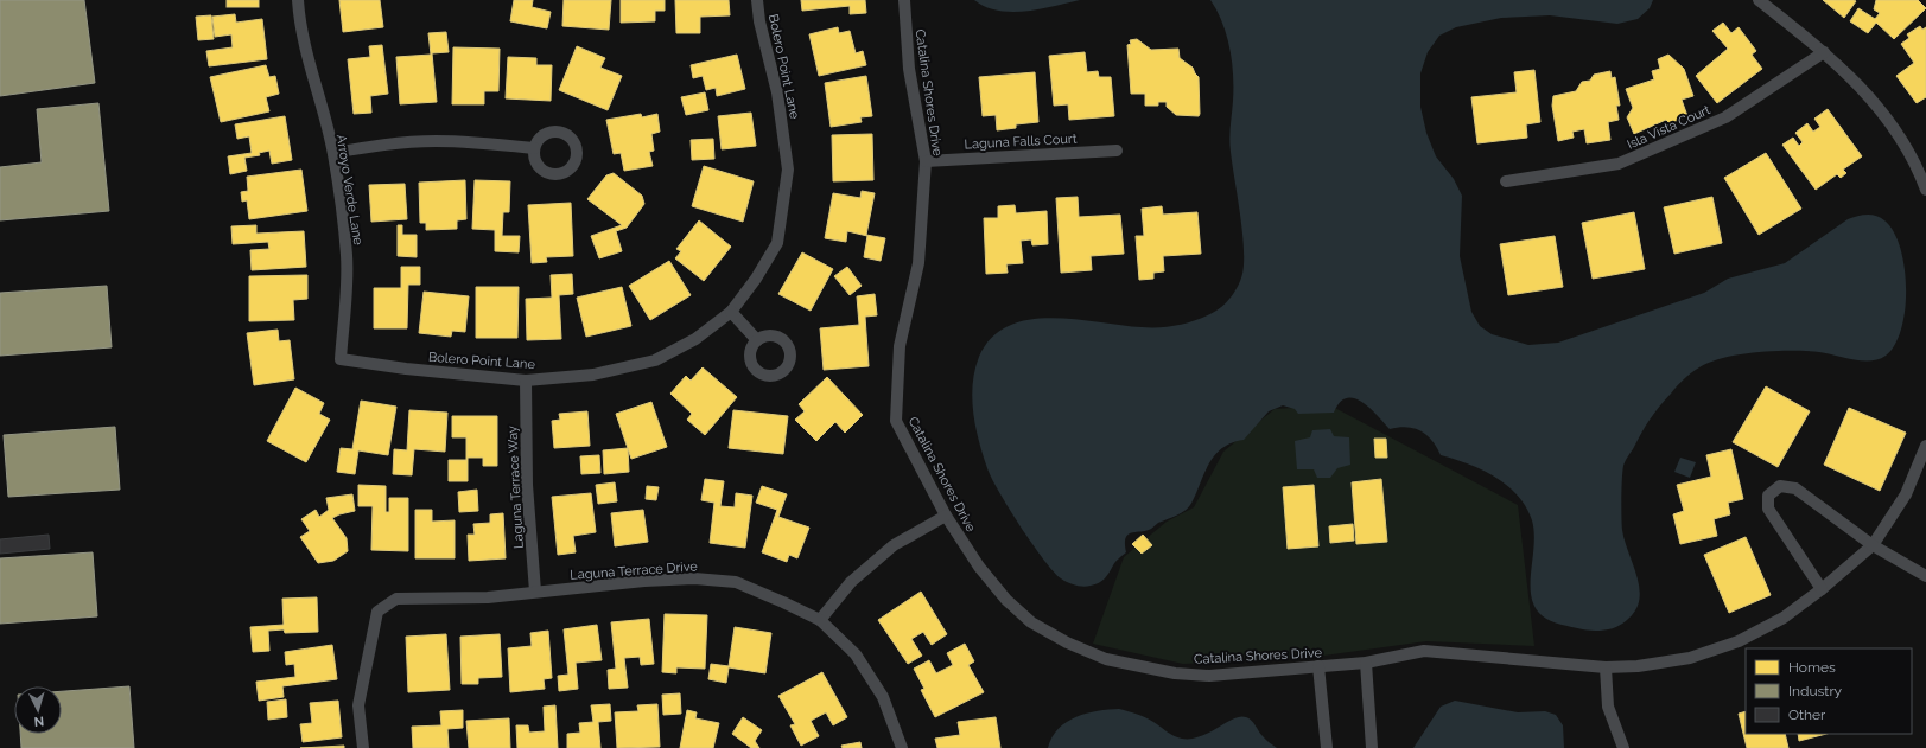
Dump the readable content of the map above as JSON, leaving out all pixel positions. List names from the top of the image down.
{
  "streets": {
    "street": [
      "Bolero Point Lane",
      "Catalina Shores Drive",
      "Isla Vista Court",
      "Laguna Falls Court",
      "Arroyo Verde Lane",
      "Laguna Terrace Way",
      "Laguna Terrace Drive"
    ]
  },
  "crossings": [
    ["Bolero Point Lane", "Arroyo Verde Lane"],
    ["Bolero Point Lane", "Laguna Terrace Way"],
    ["Catalina Shores Drive", "Laguna Falls Court"],
    ["Laguna Terrace Way", "Laguna Terrace Drive"]
  ],
  "legend": ["Homes", "Industry", "Other"],
  "north": "bottom"
}
